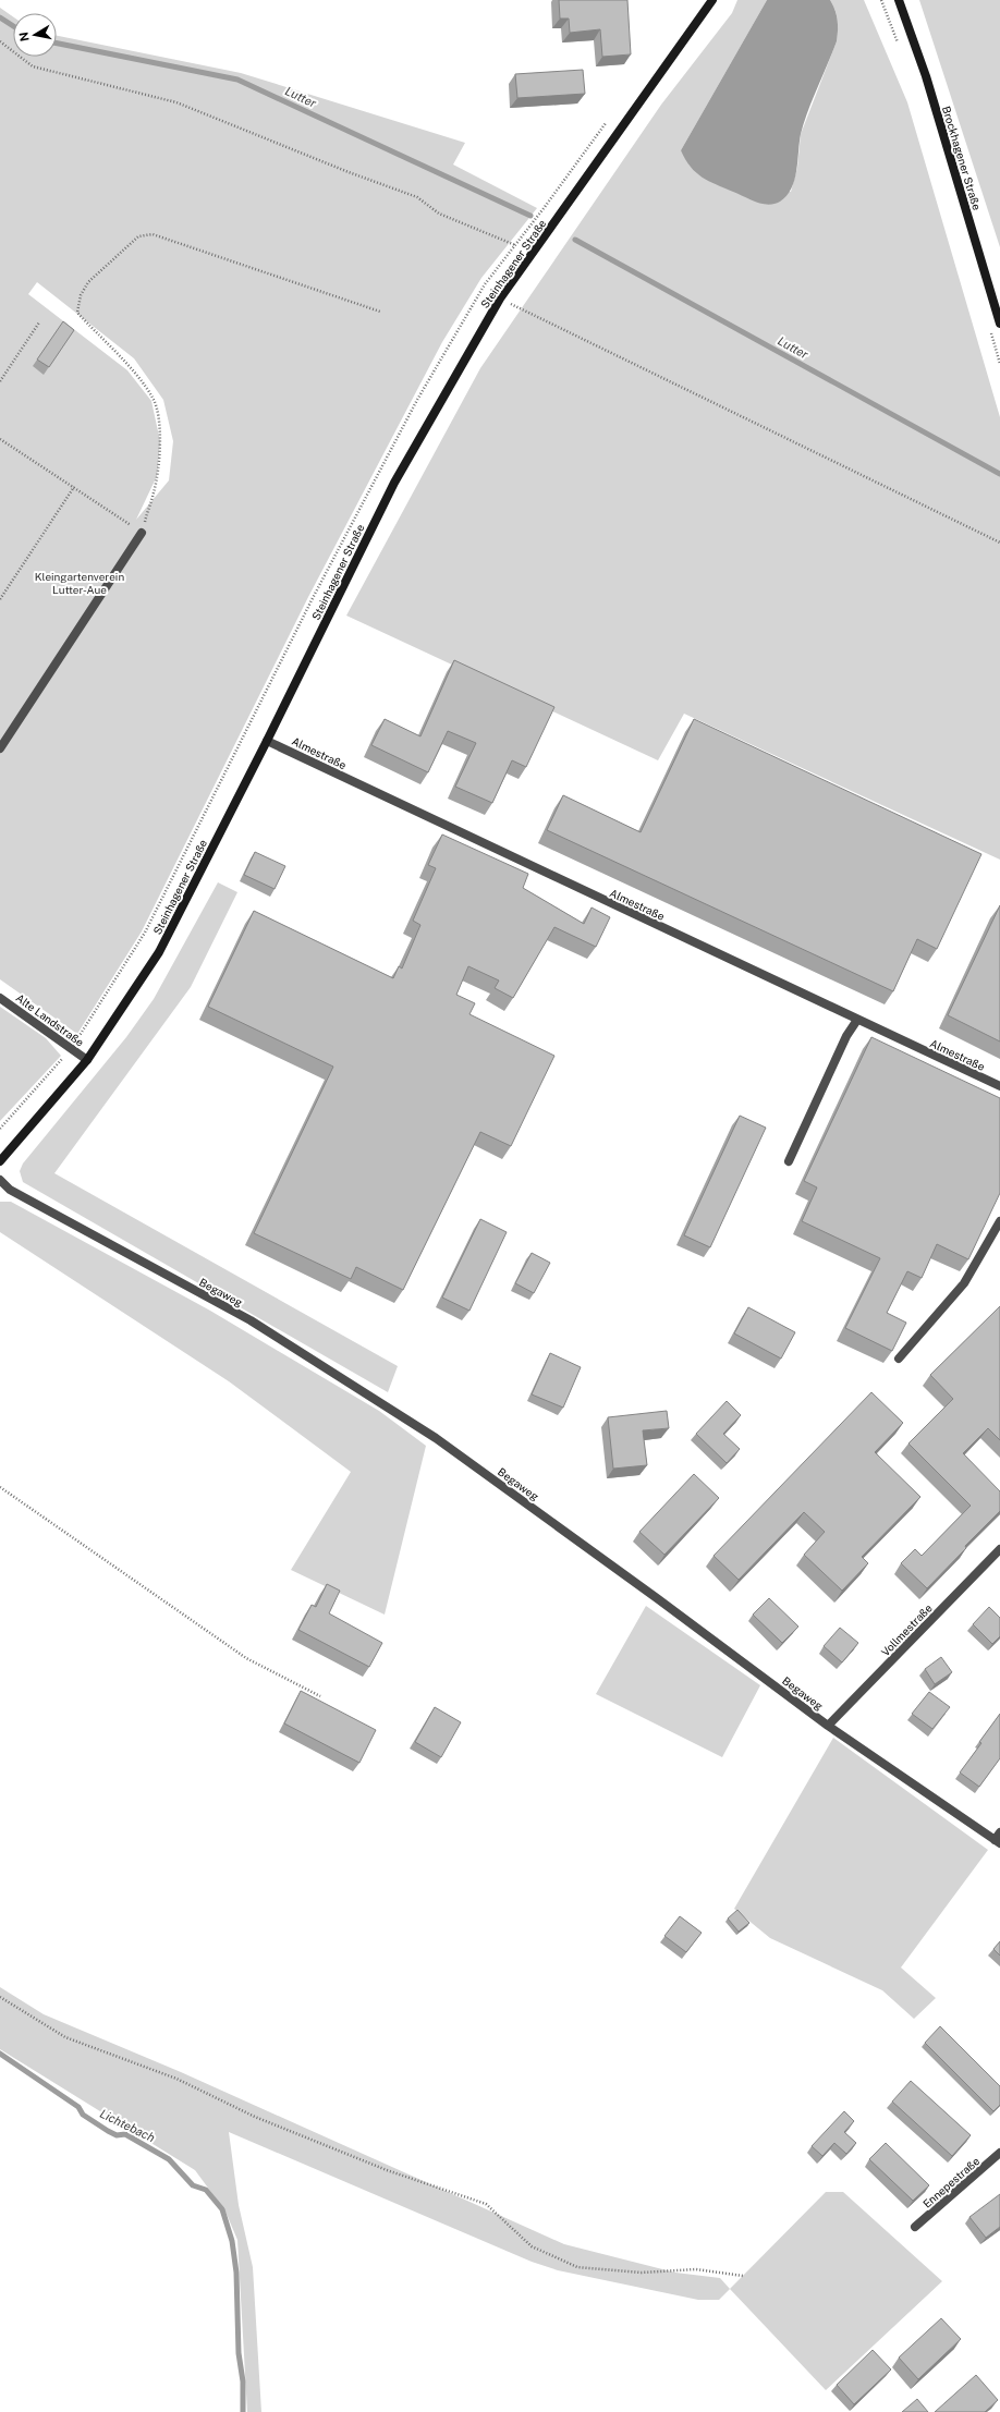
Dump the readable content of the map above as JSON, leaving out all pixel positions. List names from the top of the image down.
{
  "streets": {
    "main road": ["Brockhagener Straße", "Steinhagener Straße"],
    "street": [
      "Almestraße",
      "Alte Landstraße",
      "Begaweg",
      "Vollmestraße",
      "Ennepestraße"
    ]
  },
  "crossings": [
    ["Steinhagener Straße", "Almestraße"],
    ["Steinhagener Straße", "Alte Landstraße"],
    ["Begaweg", "Vollmestraße"]
  ],
  "water": ["Lutter", "Lichtebach"],
  "parks": ["Kleingartenverein Lutter-Aue"],
  "north": "left"
}
